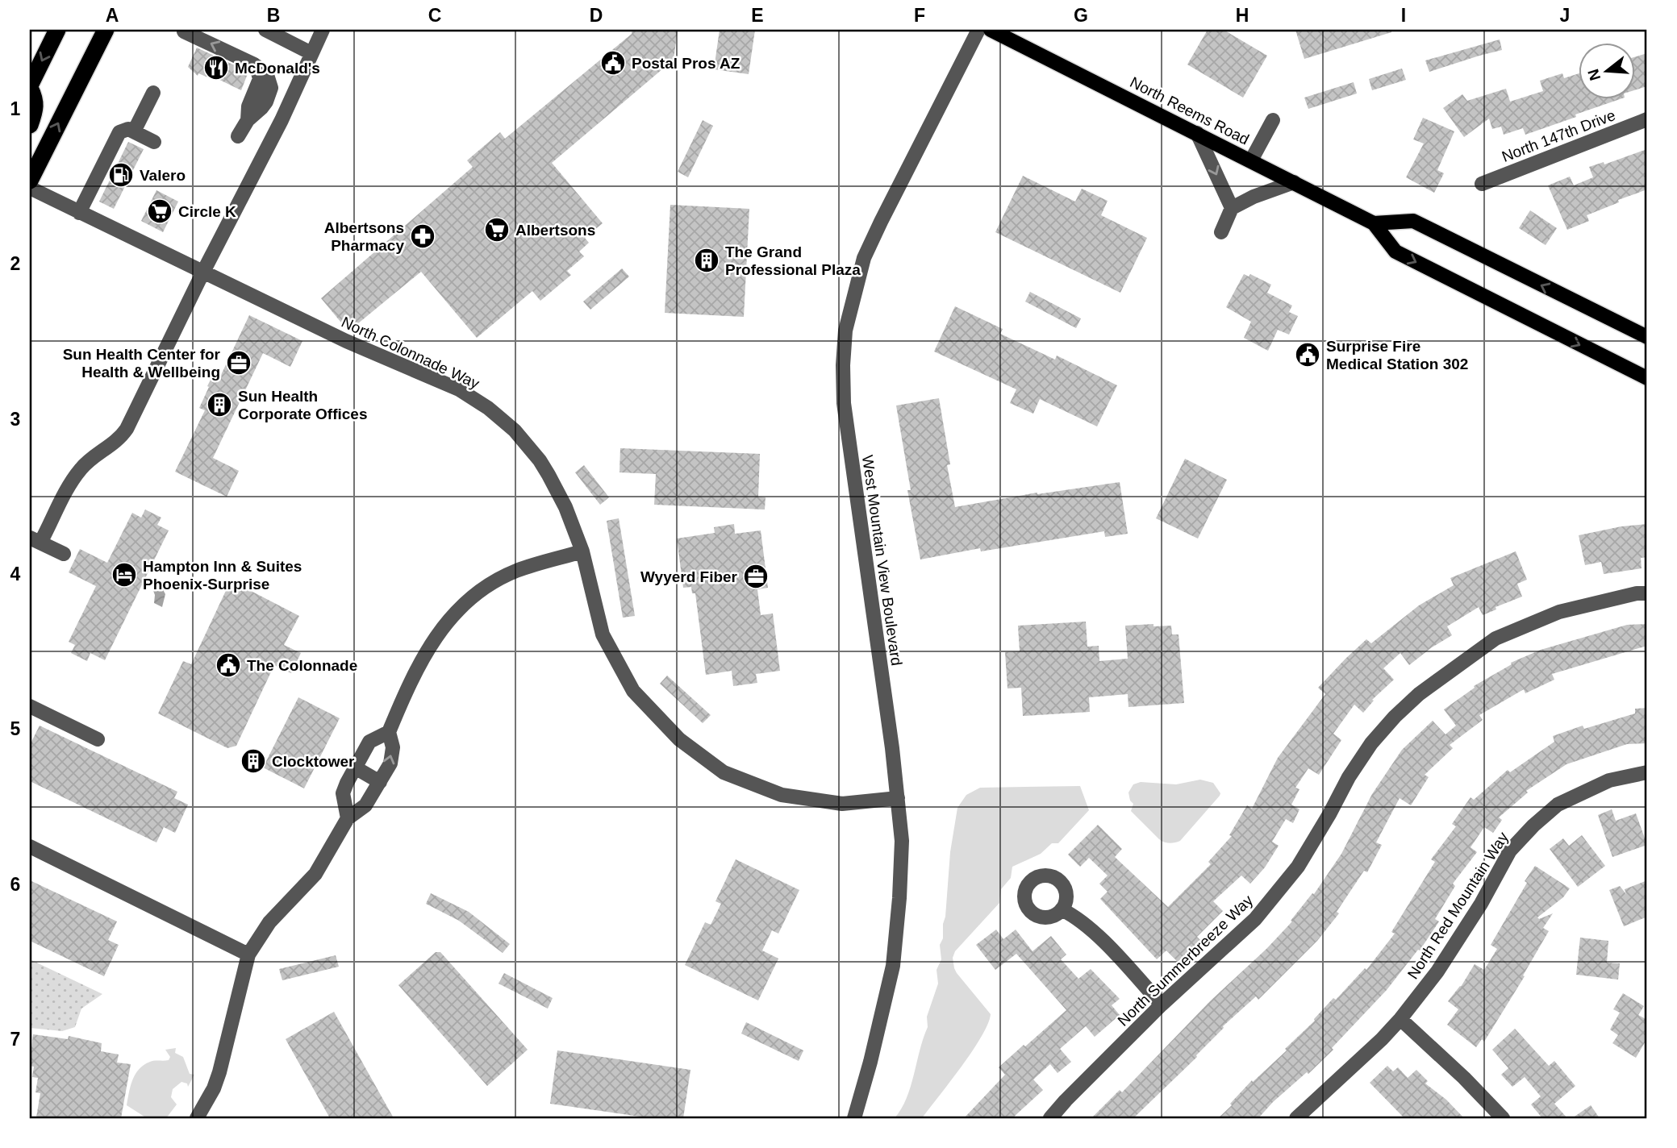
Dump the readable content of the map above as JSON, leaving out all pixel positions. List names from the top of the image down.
{
  "streets": {
    "main road": ["North Reems Road"],
    "street": [
      "North 147th Drive",
      "North Colonnade Way",
      "West Mountain View Boulevard",
      "North Red Mountain Way",
      "North Summerbreeze Way"
    ]
  },
  "crossings": [
    ["North Colonnade Way", "West Mountain View Boulevard"]
  ],
  "places": {
    "public building": ["Postal Pros AZ", "Surprise Fire Medical Station 302", "The Colonnade"],
    "restaurant": ["McDonald's"],
    "fuel station": ["Valero"],
    "supermarket": ["Circle K", "Albertsons"],
    "pharmacy": ["Albertsons Pharmacy"],
    "building": ["The Grand Professional Plaza", "Sun Health Corporate Offices", "Clocktower"],
    "office": ["Sun Health Center for Health & Wellbeing", "Wyyerd Fiber"],
    "hotel": ["Hampton Inn & Suites Phoenix-Surprise"]
  },
  "north": "left",
  "grid": {
    "columns": [
      "A",
      "B",
      "C",
      "D",
      "E",
      "F",
      "G",
      "H",
      "I",
      "J"
    ],
    "rows": [
      "1",
      "2",
      "3",
      "4",
      "5",
      "6",
      "7"
    ]
  }
}
